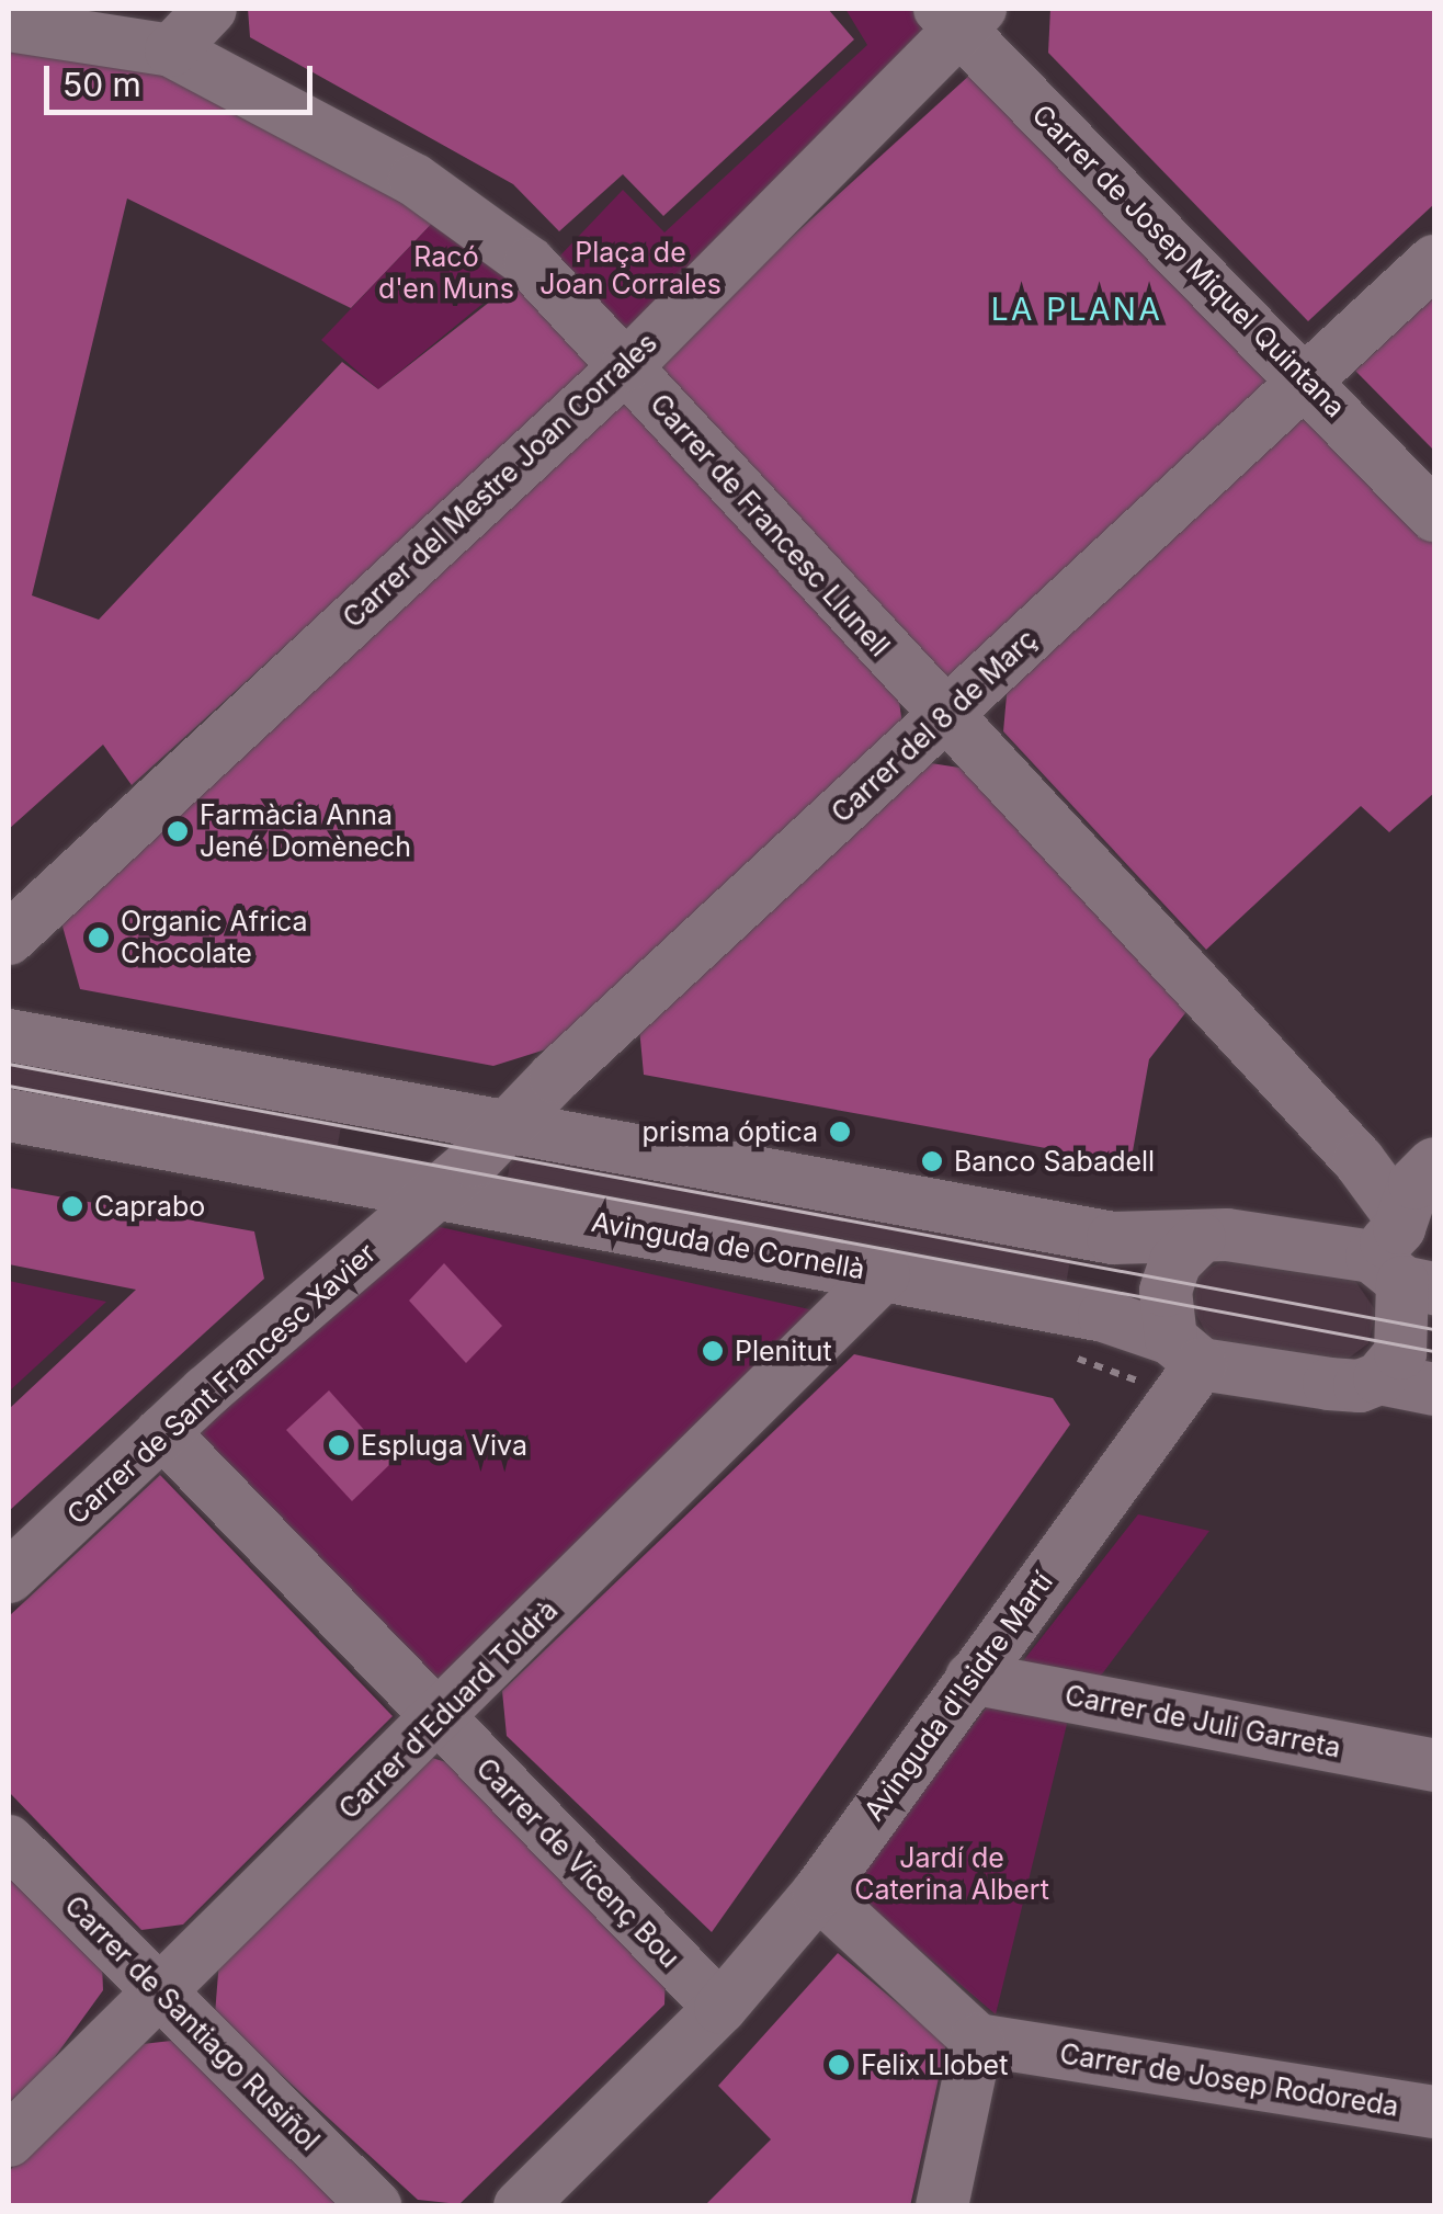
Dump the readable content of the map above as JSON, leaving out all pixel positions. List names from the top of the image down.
{
  "streets": {
    "street": [
      "Carrer de Josep Miquel Quintana",
      "Carrer del Mestre Joan Corrales",
      "Carrer de Francesc Llunell",
      "Carrer del 8 de Març",
      "Avinguda de Cornellà",
      "Carrer de Sant Francesc Xavier",
      "Avinguda d'Isidre Martí",
      "Carrer d'Eduard Toldrà",
      "Carrer de Juli Garreta",
      "Carrer de Vicenç Bou",
      "Carrer de Santiago Rusiñol",
      "Carrer de Josep Rodoreda"
    ]
  },
  "crossings": [
    ["Carrer de Josep Miquel Quintana", "Carrer del Mestre Joan Corrales"],
    ["Carrer de Josep Miquel Quintana", "Carrer del 8 de Març"],
    ["Carrer del Mestre Joan Corrales", "Carrer de Francesc Llunell"],
    ["Carrer de Francesc Llunell", "Carrer del 8 de Març"],
    ["Carrer del 8 de Març", "Avinguda de Cornellà"],
    ["Carrer del 8 de Març", "Carrer de Sant Francesc Xavier"],
    ["Avinguda de Cornellà", "Carrer de Sant Francesc Xavier"],
    ["Avinguda de Cornellà", "Avinguda d'Isidre Martí"],
    ["Avinguda de Cornellà", "Carrer d'Eduard Toldrà"],
    ["Carrer de Sant Francesc Xavier", "Carrer de Vicenç Bou"],
    ["Avinguda d'Isidre Martí", "Carrer de Juli Garreta"],
    ["Avinguda d'Isidre Martí", "Carrer de Vicenç Bou"],
    ["Carrer d'Eduard Toldrà", "Carrer de Vicenç Bou"],
    ["Carrer d'Eduard Toldrà", "Carrer de Santiago Rusiñol"]
  ],
  "districts": ["LA PLANA"],
  "parks": ["Plaça de Joan Corrales", "Racó d'en Muns", "Jardí de Caterina Albert"],
  "places": [
    "Farmàcia Anna Jené Domènech",
    "Organic Africa Chocolate",
    "prisma óptica",
    "Banco Sabadell",
    "Caprabo",
    "Plenitut",
    "Espluga Viva",
    "Felix Llobet"
  ],
  "scale_bar": "50 m"
}
